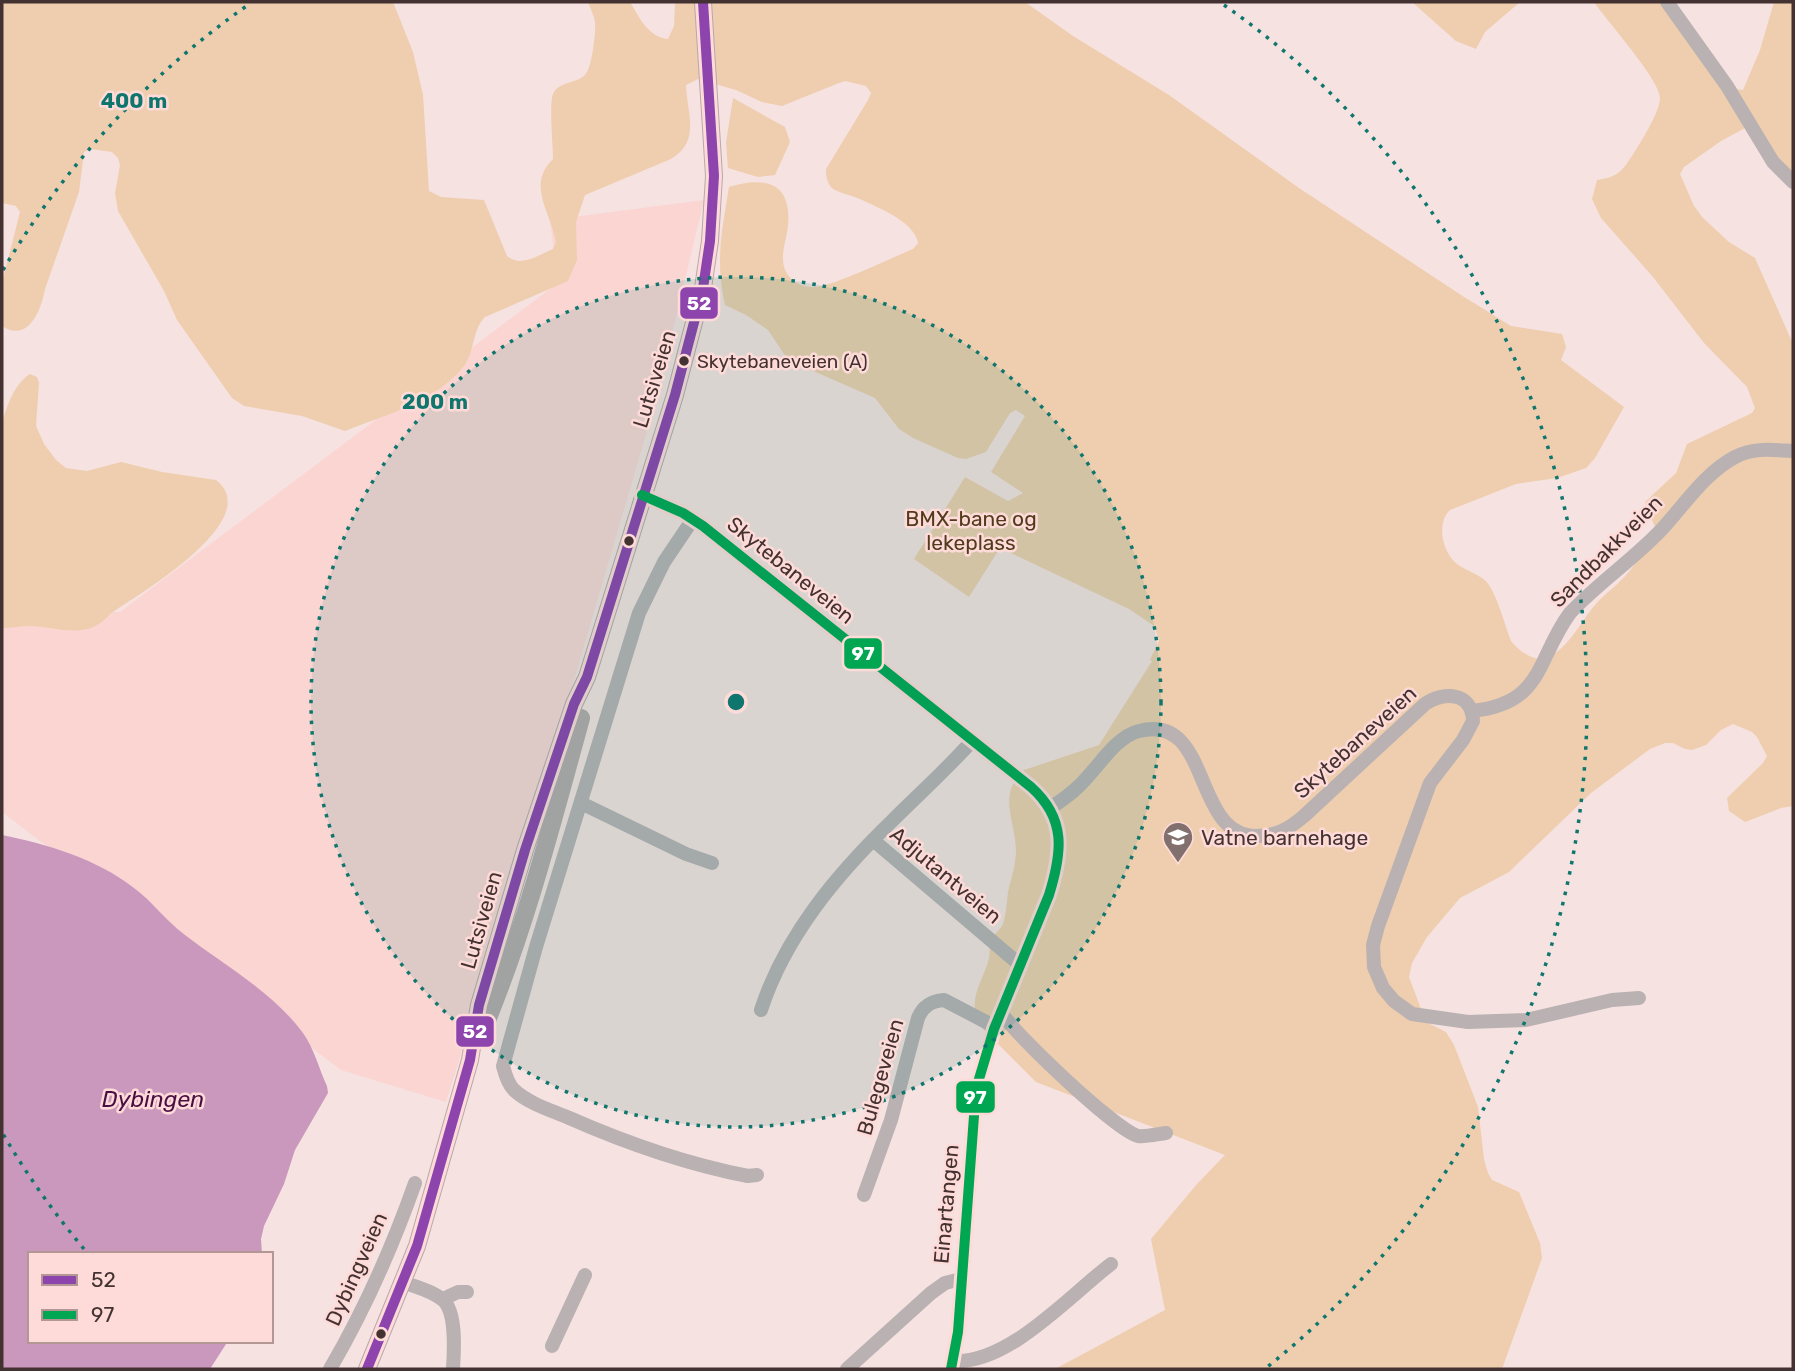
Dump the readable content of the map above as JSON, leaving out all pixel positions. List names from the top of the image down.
{
  "streets": {
    "main road": ["Lutsiveien"],
    "street": [
      "Sandbakkveien",
      "Skytebaneveien",
      "Adjutantveien",
      "Bulegeveien",
      "Einartangen",
      "Dybingveien"
    ]
  },
  "crossings": [
    ["Lutsiveien", "Skytebaneveien"],
    ["Sandbakkveien", "Skytebaneveien"],
    ["Skytebaneveien", "Einartangen"],
    ["Adjutantveien", "Einartangen"],
    ["Bulegeveien", "Einartangen"]
  ],
  "water": ["Dybingen"],
  "parks": ["BMX-bane og lekeplass"],
  "places": {
    "other": ["Skytebaneveien (A)"],
    "school or university": ["Vatne barnehage"]
  },
  "lines": ["transit line 52", "transit line 97"],
  "legend": ["52", "97"],
  "rings": ["400 m", "200 m"]
}
